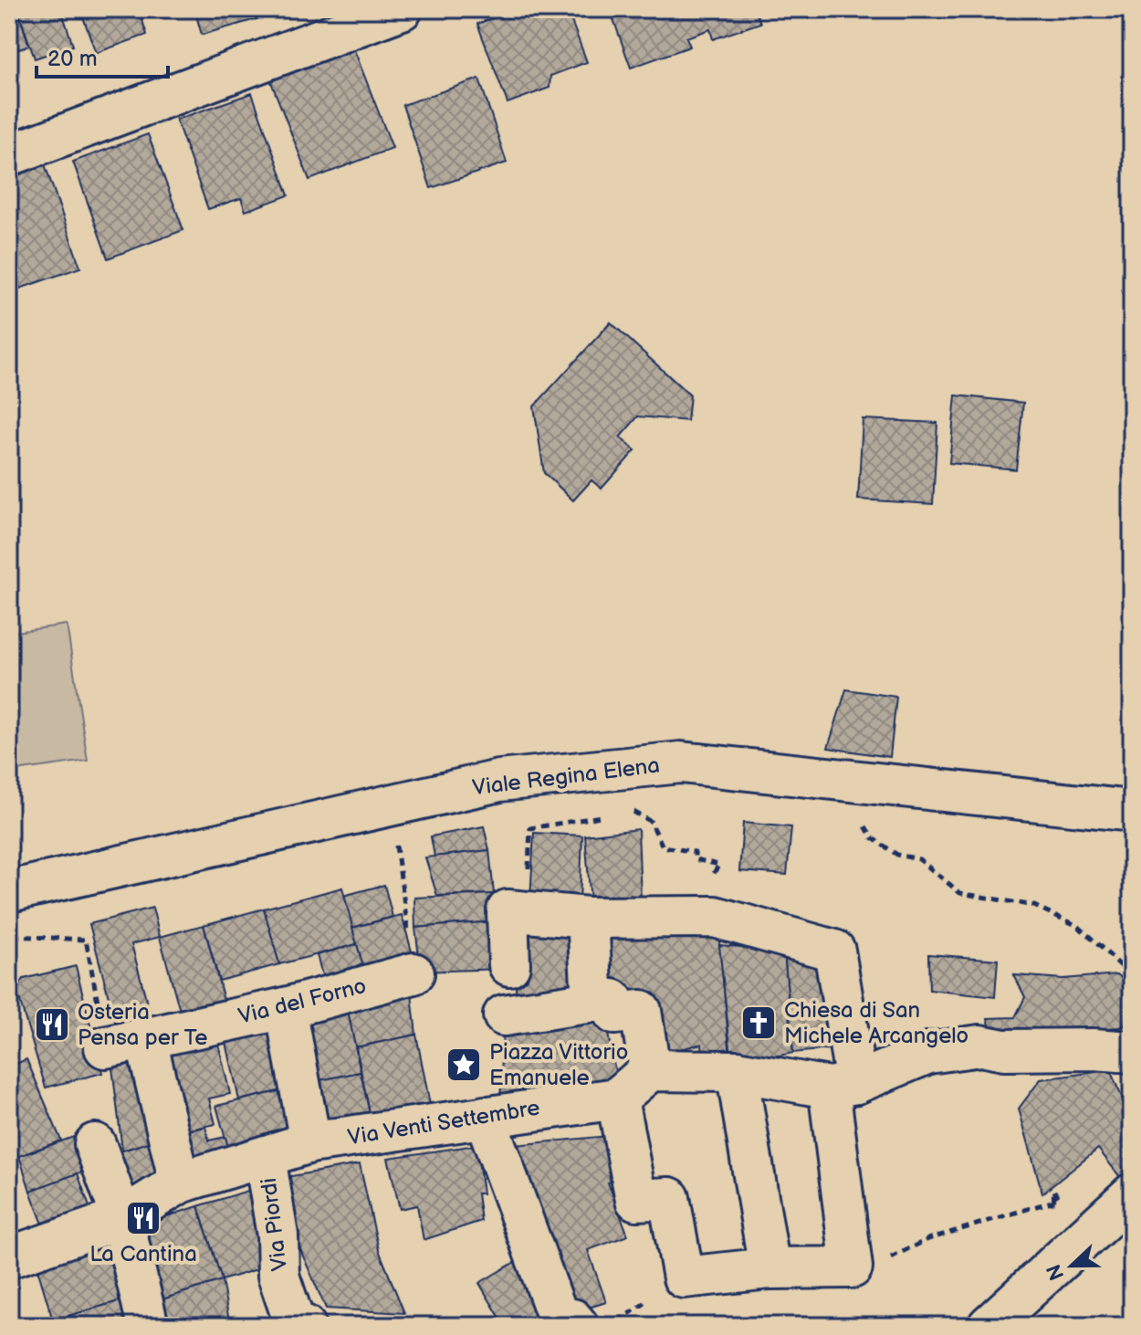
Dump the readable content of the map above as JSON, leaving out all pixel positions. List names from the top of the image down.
{
  "streets": {
    "street": [
      "Viale Regina Elena",
      "Via del Forno",
      "Via Venti Settembre",
      "Via Piordi"
    ]
  },
  "crossings": [
    ["Via Venti Settembre", "Via Piordi"]
  ],
  "places": {
    "church": ["Chiesa di San Michele Arcangelo"],
    "restaurant": ["Osteria Pensa per Te", "La Cantina"],
    "place": ["Piazza Vittorio Emanuele"]
  },
  "scale_bar": "20 m",
  "north": "left"
}
